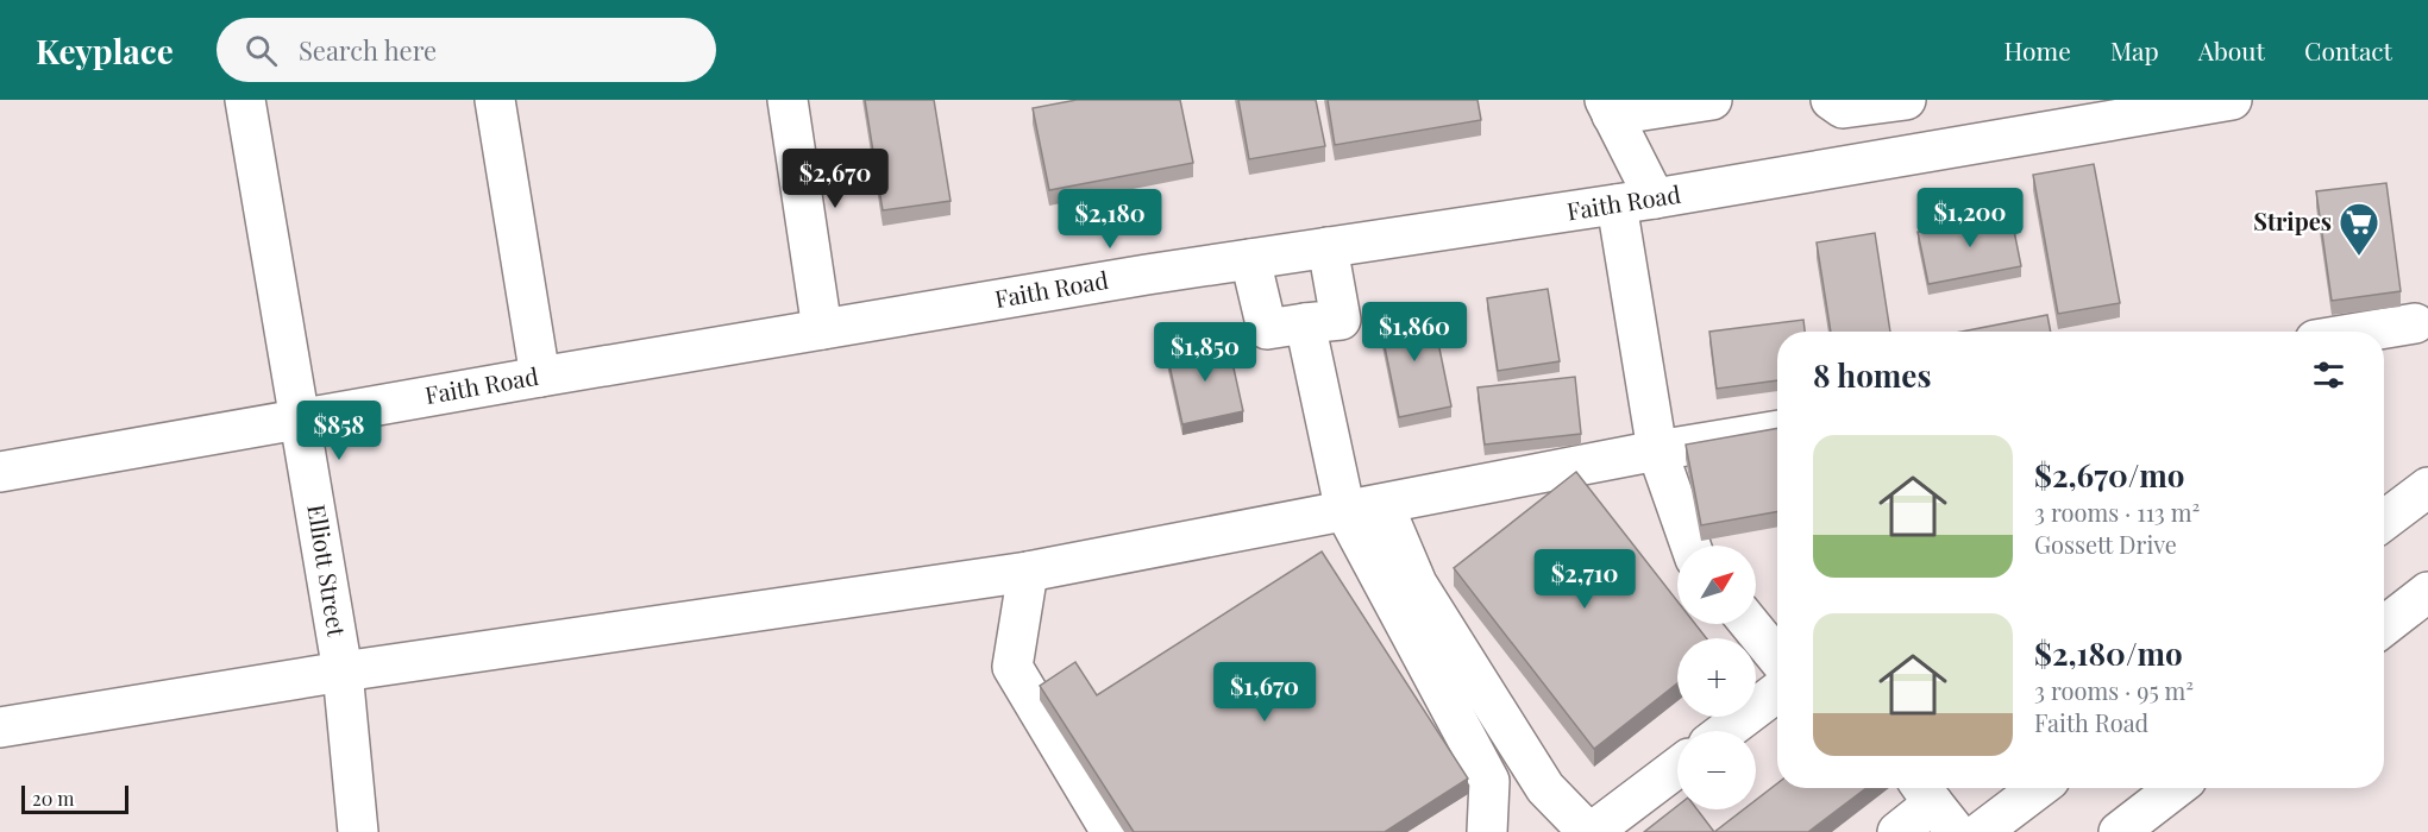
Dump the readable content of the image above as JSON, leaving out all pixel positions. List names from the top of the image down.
{
  "streets": {
    "street": ["Faith Road", "Elliott Street"]
  },
  "crossings": [
    ["Faith Road", "Elliott Street"]
  ],
  "places": {
    "supermarket": ["Stripes"]
  },
  "scale_bar": "20 m",
  "north": "top right",
  "page": {
    "header": "Keyplace",
    "search": "Search here",
    "nav": [
      "Home",
      "Map",
      "About",
      "Contact"
    ],
    "price": [
      "$2,670",
      "$1,200",
      "$2,180",
      "$1,860",
      "$1,850",
      "$858",
      "$2,710",
      "$1,670"
    ],
    "heading": "8 homes",
    "list": [
      {
        "name": "$2,670/mo",
        "note": "3 rooms · 113 m² · Gossett Drive"
      },
      {
        "name": "$2,180/mo",
        "note": "3 rooms · 95 m² · Faith Road"
      }
    ],
    "map_buttons": ["+", "−"],
    "scale": "20 m"
  }
}
